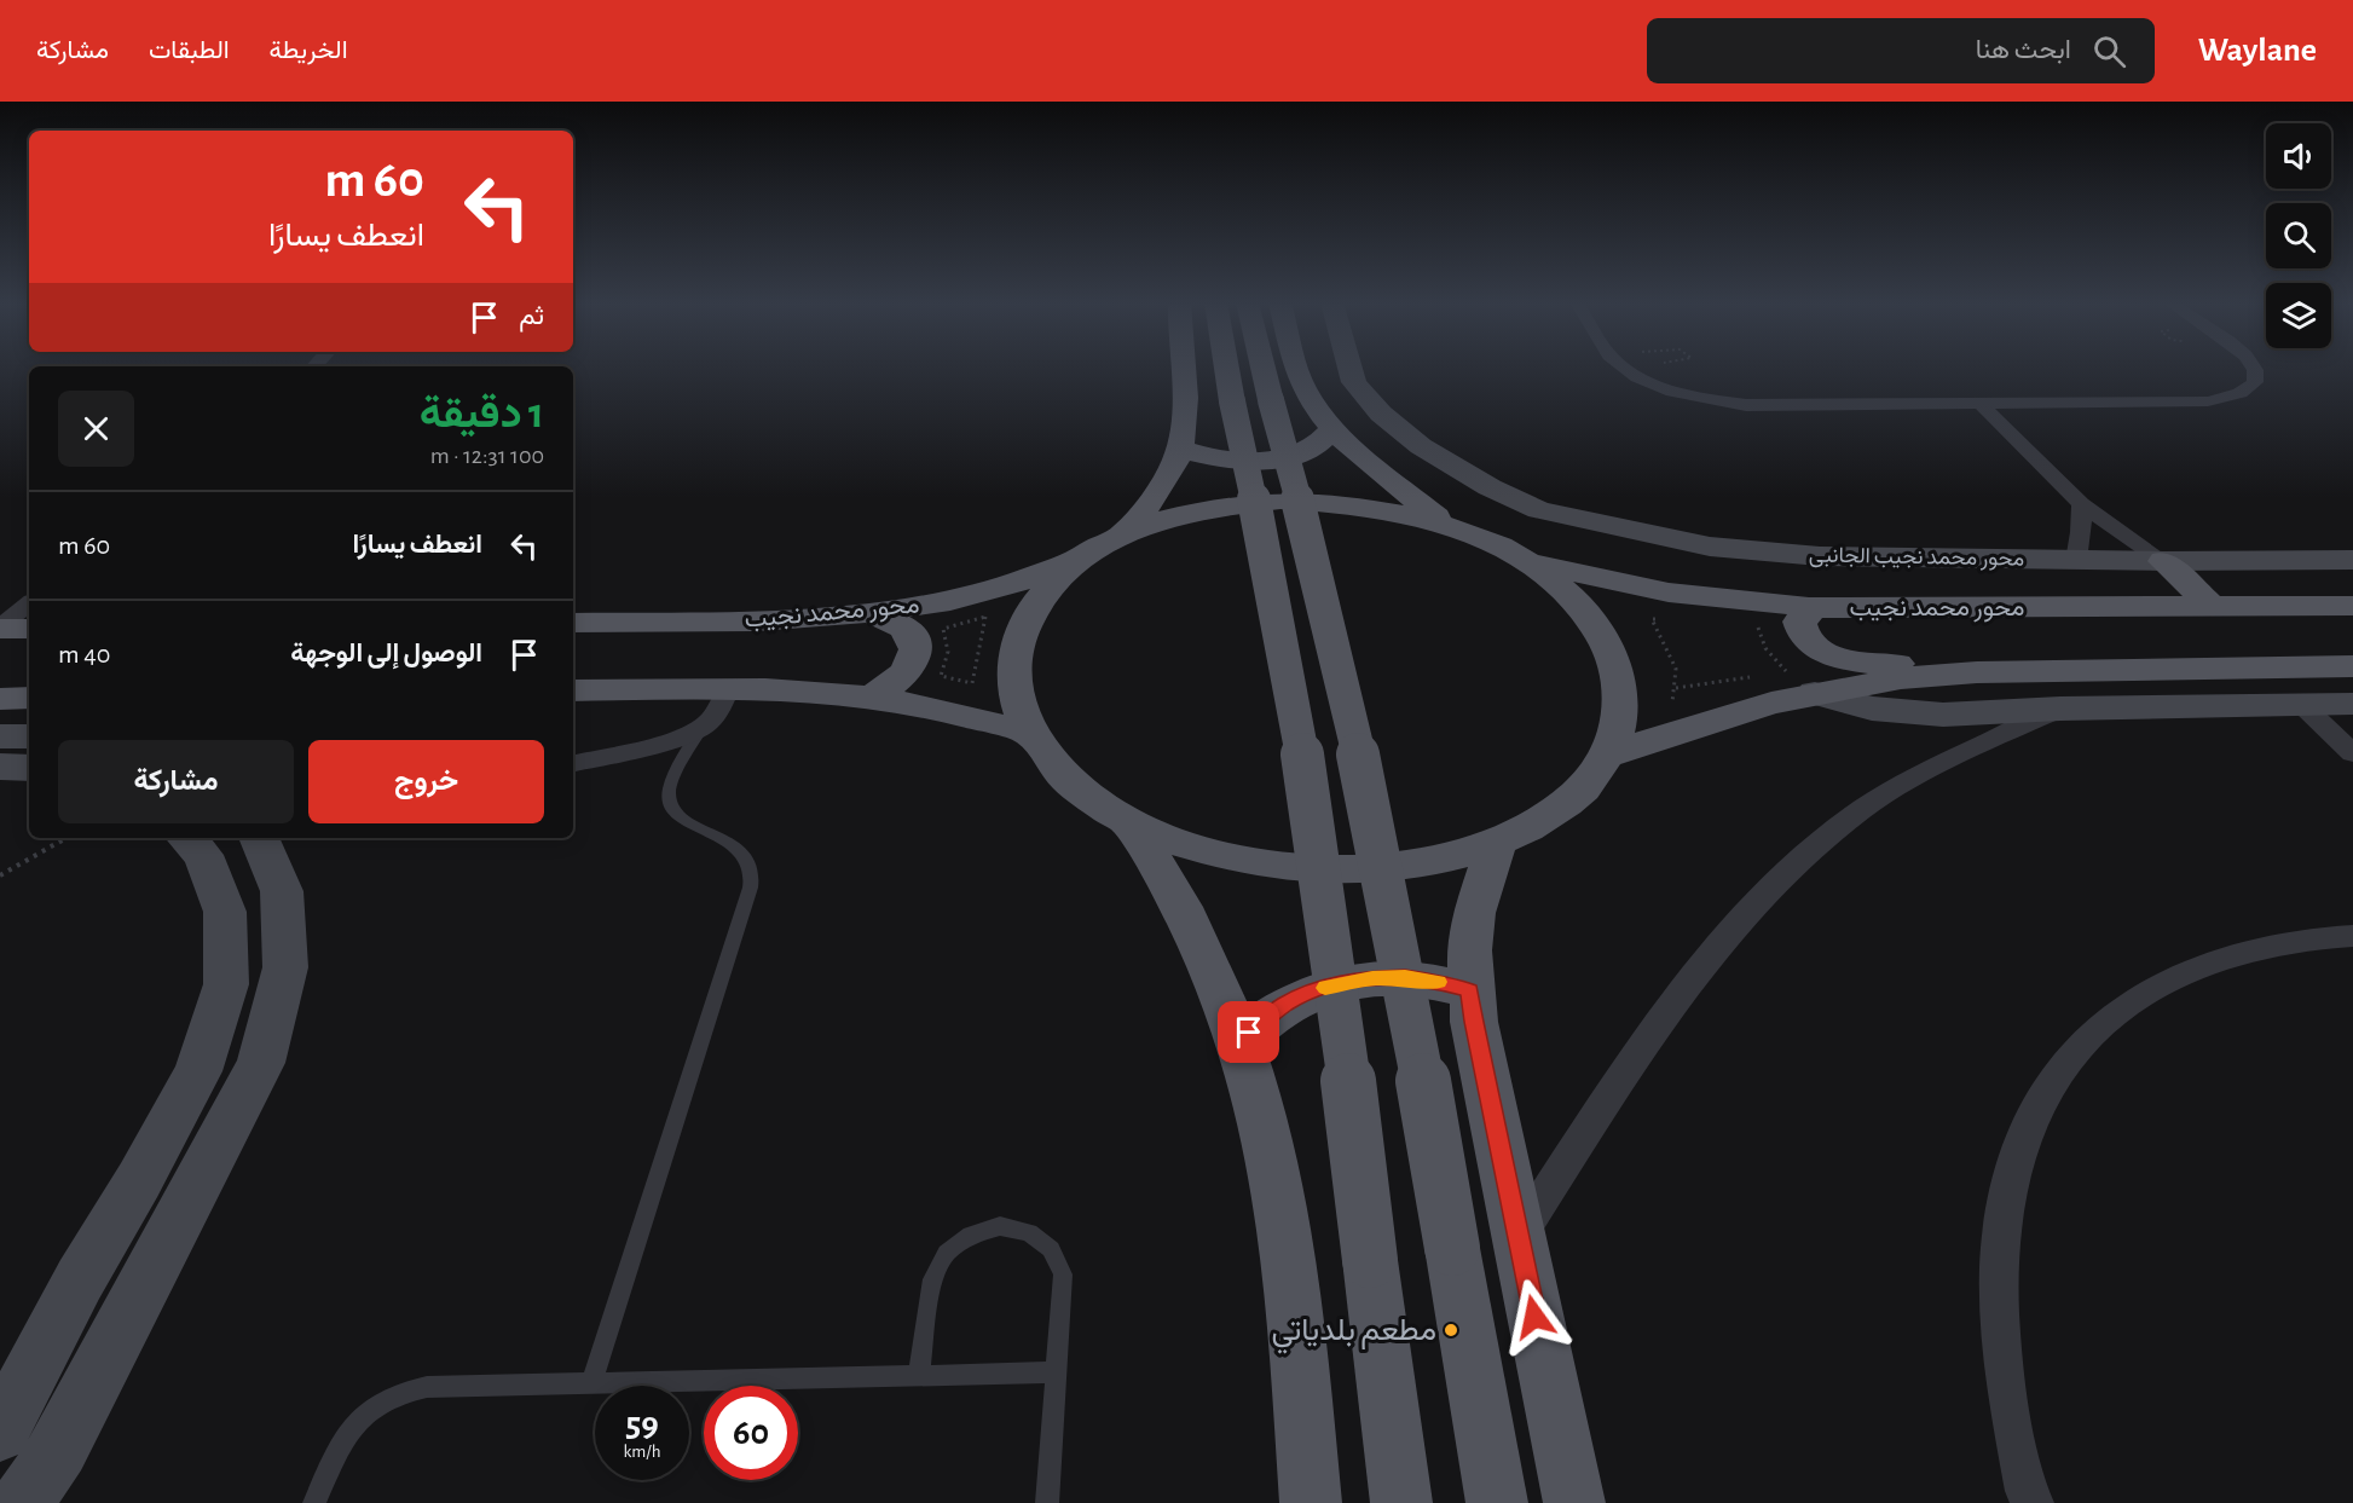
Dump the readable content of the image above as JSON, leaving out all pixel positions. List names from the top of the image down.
{
  "streets": {
    "main road": ["محور محمد نجيب"],
    "street": ["محور محمد نجيب الجانبى"]
  },
  "places": ["مطعم بلدياتي"],
  "page": {
    "header": "Waylane",
    "search": "ابحث هنا",
    "nav": ["الخريطة", "الطبقات", "مشاركة"],
    "turn": ["60 m", "انعطف يسارًا"],
    "then": "ثم",
    "heading": ["1 دقيقة", "100 m · 12:31"],
    "list": [
      {
        "name": "انعطف يسارًا",
        "value": "60 m"
      },
      {
        "name": "الوصول إلى الوجهة",
        "value": "40 m"
      }
    ],
    "buttons": ["خروج", "مشاركة"],
    "speed": "59 km/h",
    "limit": "60"
  }
}
